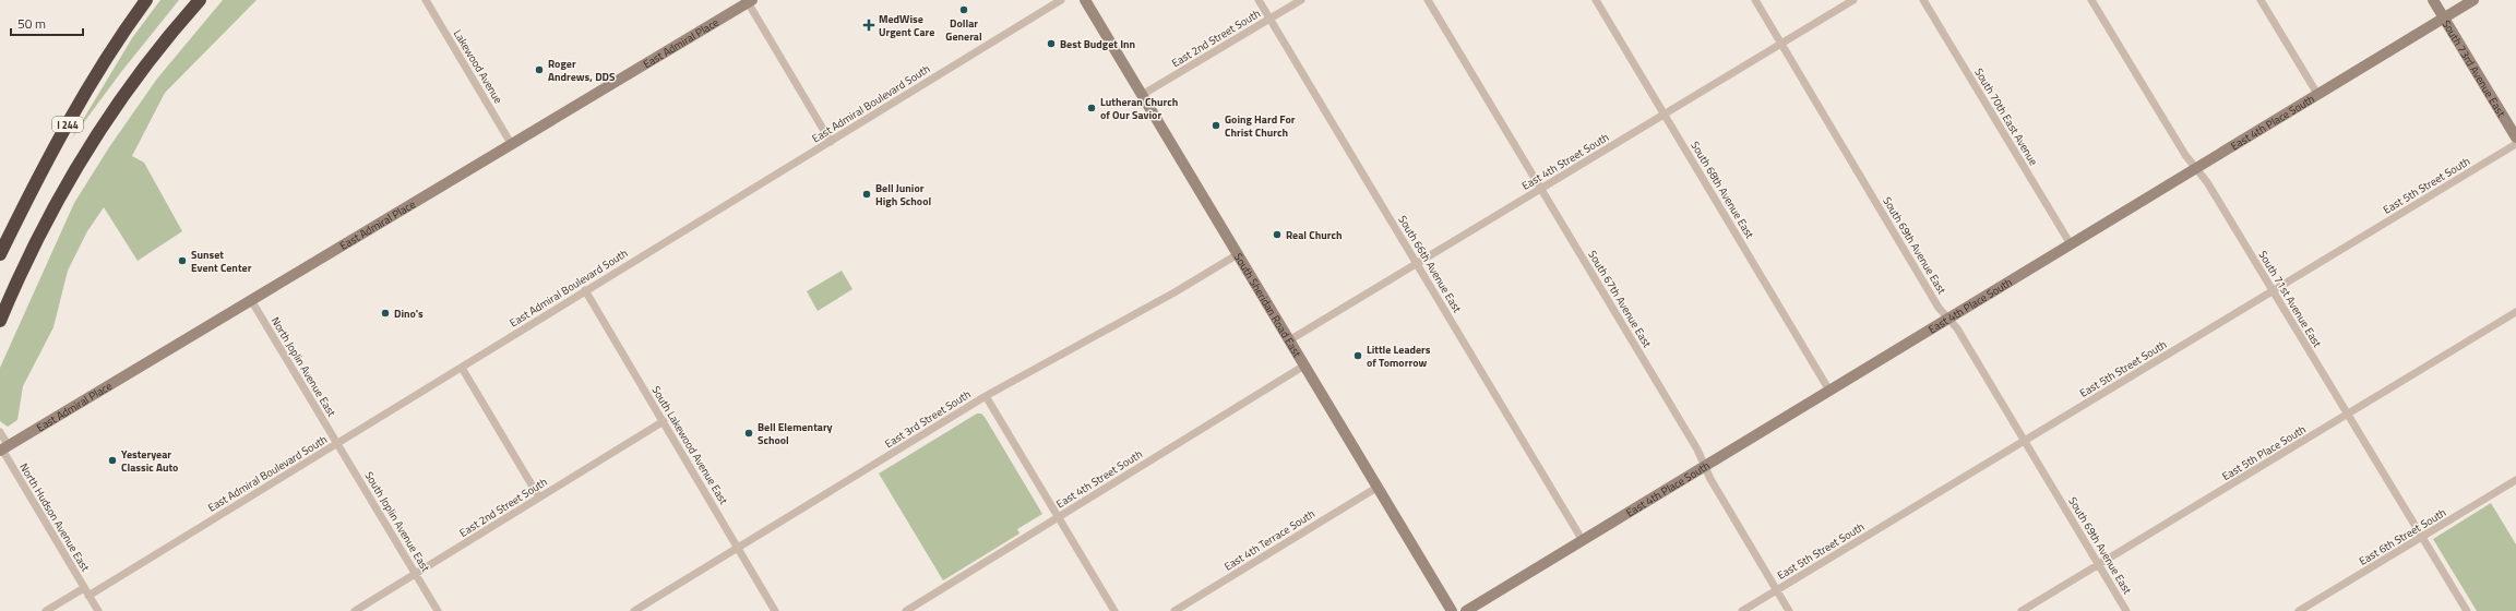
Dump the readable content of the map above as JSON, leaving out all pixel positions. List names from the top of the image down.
{
  "streets": {
    "highway": ["I 244"],
    "main road": [
      "East Admiral Place",
      "South 73rd Avenue East",
      "East 4th Place South",
      "South Sheridan Road East"
    ],
    "street": [
      "East 2nd Street South",
      "Lakewood Avenue",
      "East Admiral Boulevard South",
      "South 70th East Avenue",
      "East 4th Street South",
      "East 5th Street South",
      "South 68th Avenue East",
      "South 69th Avenue East",
      "South 66th Avenue East",
      "South 67th Avenue East",
      "South 71st Avenue East",
      "North Joplin Avenue East",
      "East 3rd Street South",
      "South Lakewood Avenue East",
      "East 5th Place South",
      "North Hudson Avenue East",
      "South Joplin Avenue East",
      "East 6th Street South",
      "East 4th Terrace South"
    ]
  },
  "crossings": [
    ["East 2nd Street South", "South 66th Avenue East"],
    ["East 2nd Street South", "South Sheridan Road East"],
    ["East 2nd Street South", "South Lakewood Avenue East"],
    ["East 2nd Street South", "South Joplin Avenue East"],
    ["East Admiral Place", "Lakewood Avenue"],
    ["East Admiral Place", "North Joplin Avenue East"],
    ["East Admiral Place", "North Hudson Avenue East"],
    ["South 73rd Avenue East", "East 4th Place South"],
    ["East Admiral Boulevard South", "North Joplin Avenue East"],
    ["East Admiral Boulevard South", "South Lakewood Avenue East"],
    ["East Admiral Boulevard South", "North Hudson Avenue East"],
    ["East Admiral Boulevard South", "South Joplin Avenue East"],
    ["South 70th East Avenue", "East 4th Place South"],
    ["East 4th Place South", "South 68th Avenue East"],
    ["East 4th Place South", "South 69th Avenue East"],
    ["East 4th Place South", "South 66th Avenue East"],
    ["East 4th Place South", "South 67th Avenue East"],
    ["East 4th Place South", "South 71st Avenue East"],
    ["East 4th Street South", "South 68th Avenue East"],
    ["East 4th Street South", "South 69th Avenue East"],
    ["East 4th Street South", "South 66th Avenue East"],
    ["East 4th Street South", "South 67th Avenue East"],
    ["East 4th Street South", "South Sheridan Road East"],
    ["East 5th Street South", "South 69th Avenue East"],
    ["East 5th Street South", "South 67th Avenue East"],
    ["East 5th Street South", "South 71st Avenue East"],
    ["South 69th Avenue East", "East 5th Place South"],
    ["South 71st Avenue East", "East 5th Place South"],
    ["South 71st Avenue East", "East 6th Street South"],
    ["South Sheridan Road East", "East 3rd Street South"],
    ["South Sheridan Road East", "East 4th Terrace South"],
    ["North Joplin Avenue East", "South Joplin Avenue East"],
    ["East 3rd Street South", "South Lakewood Avenue East"]
  ],
  "places": {
    "other": [
      "Dollar General",
      "Best Budget Inn",
      "Roger Andrews, DDS",
      "Lutheran Church of Our Savior",
      "Going Hard For Christ Church",
      "Bell Junior High School",
      "Real Church",
      "Sunset Event Center",
      "Dino's",
      "Little Leaders of Tomorrow",
      "Bell Elementary School",
      "Yesteryear Classic Auto"
    ],
    "health": ["MedWise Urgent Care"]
  },
  "scale_bar": "50 m"
}
